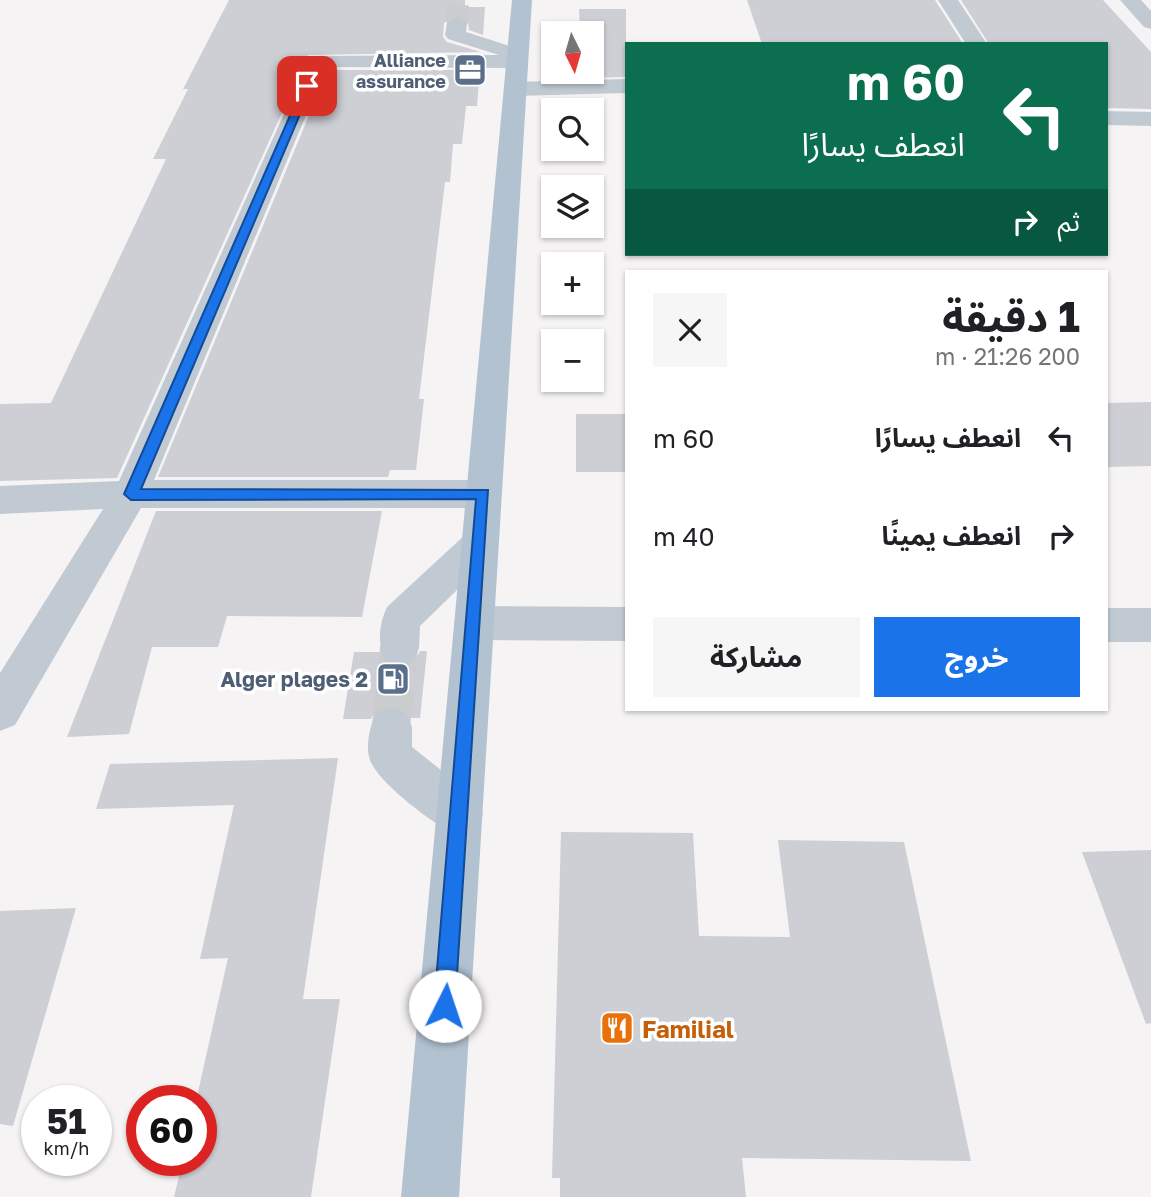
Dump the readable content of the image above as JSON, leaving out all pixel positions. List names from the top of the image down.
{
  "places": {
    "office": ["Alliance assurance"],
    "fuel station": ["Alger plages 2"],
    "restaurant": ["Familial"]
  },
  "north": "bottom",
  "page": {
    "map_buttons": ["+", "−"],
    "turn": ["60 m", "انعطف يسارًا"],
    "then": "ثم",
    "heading": ["1 دقيقة", "200 m · 21:26"],
    "list": [
      {
        "name": "انعطف يسارًا",
        "value": "60 m"
      },
      {
        "name": "انعطف يمينًا",
        "value": "40 m"
      }
    ],
    "buttons": ["خروج", "مشاركة"],
    "speed": "51 km/h",
    "limit": "60"
  }
}
